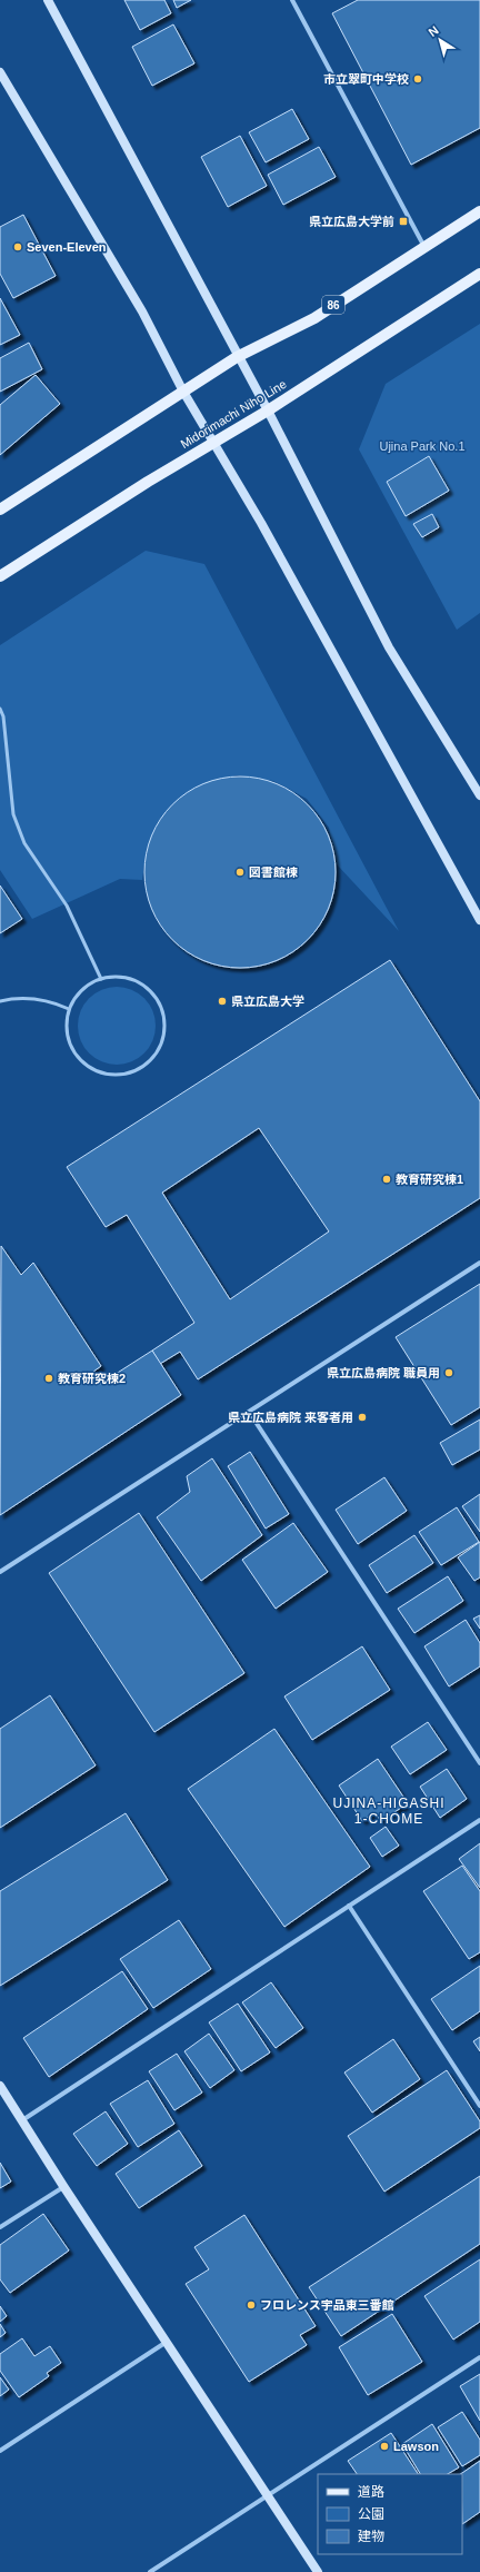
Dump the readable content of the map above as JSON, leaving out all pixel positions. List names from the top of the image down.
{
  "streets": {
    "main road": ["86", "Midorimachi Niho Line"]
  },
  "districts": ["UJINA-HIGASHI 1-CHOME"],
  "parks": ["Ujina Park No.1"],
  "places": {
    "other": [
      "市立翠町中学校",
      "Seven-Eleven",
      "図書館棟",
      "県立広島大学",
      "教育研究棟1",
      "県立広島病院 職員用",
      "教育研究棟2",
      "県立広島病院 来客者用",
      "フロレンス宇品東三番館",
      "Lawson"
    ],
    "transit": ["県立広島大学前"]
  },
  "legend": ["道路", "公園", "建物"],
  "north": "top left"
}
